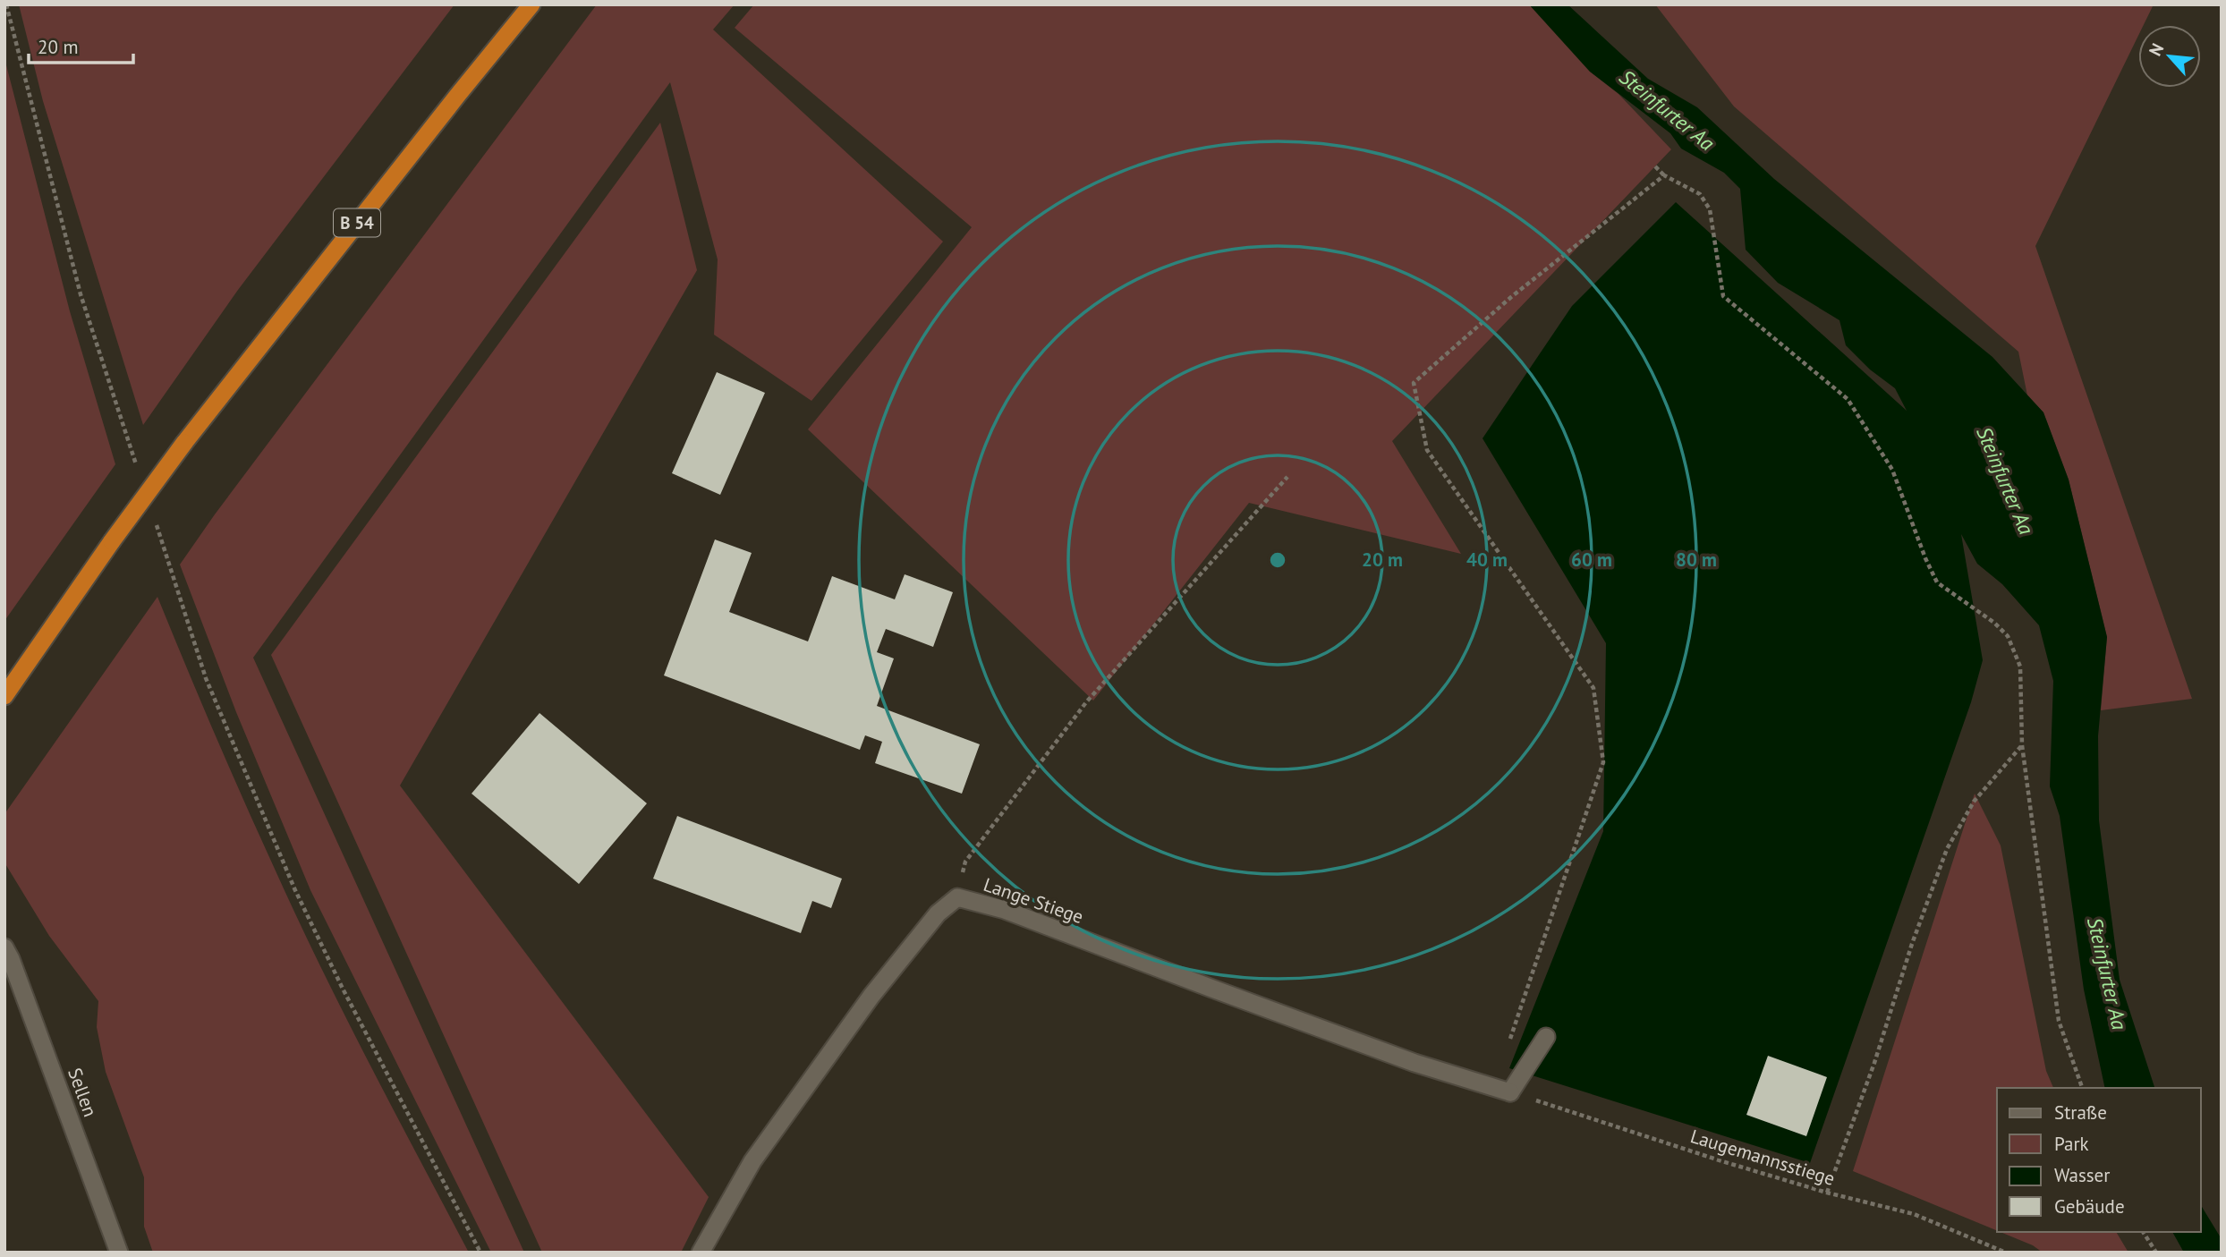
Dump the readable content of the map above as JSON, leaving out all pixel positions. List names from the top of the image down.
{
  "streets": {
    "highway": ["B 54"],
    "street": ["Lange Stiege", "Sellen"],
    "path": ["Laugemannsstiege"]
  },
  "crossings": [
    ["Lange Stiege", "Laugemannsstiege"]
  ],
  "water": ["Steinfurter Aa"],
  "legend": [
    "Straße",
    "Park",
    "Wasser",
    "Gebäude"
  ],
  "scale_bar": "20 m",
  "north": "top left",
  "rings": [
    "20 m",
    "40 m",
    "60 m",
    "80 m"
  ]
}
